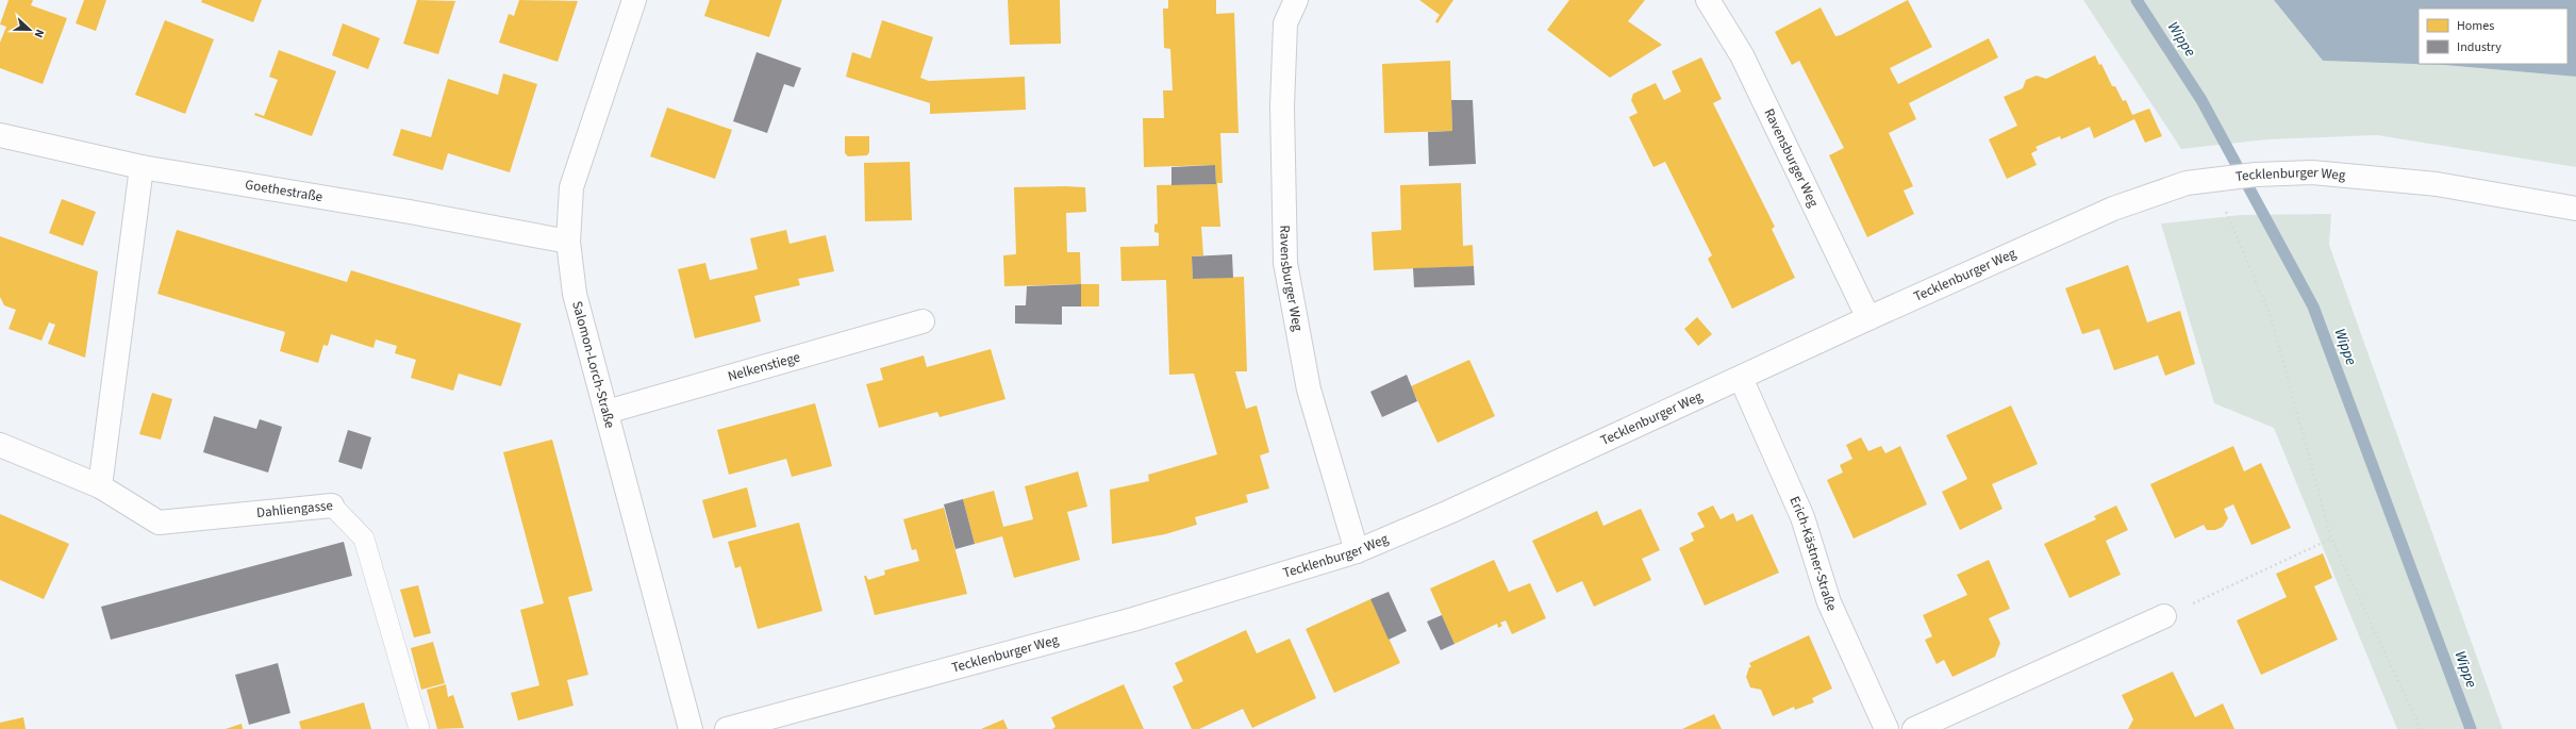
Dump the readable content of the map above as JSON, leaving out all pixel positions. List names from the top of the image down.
{
  "streets": {
    "street": [
      "Ravensburger Weg",
      "Tecklenburger Weg",
      "Goethestraße",
      "Salomon-Lorch-Straße",
      "Nelkenstiege",
      "Dahliengasse",
      "Erich-Kästner-Straße"
    ]
  },
  "crossings": [
    ["Ravensburger Weg", "Tecklenburger Weg"],
    ["Tecklenburger Weg", "Erich-Kästner-Straße"],
    ["Goethestraße", "Salomon-Lorch-Straße"],
    ["Salomon-Lorch-Straße", "Nelkenstiege"]
  ],
  "water": ["Wippe"],
  "legend": ["Homes", "Industry"],
  "north": "right"
}
